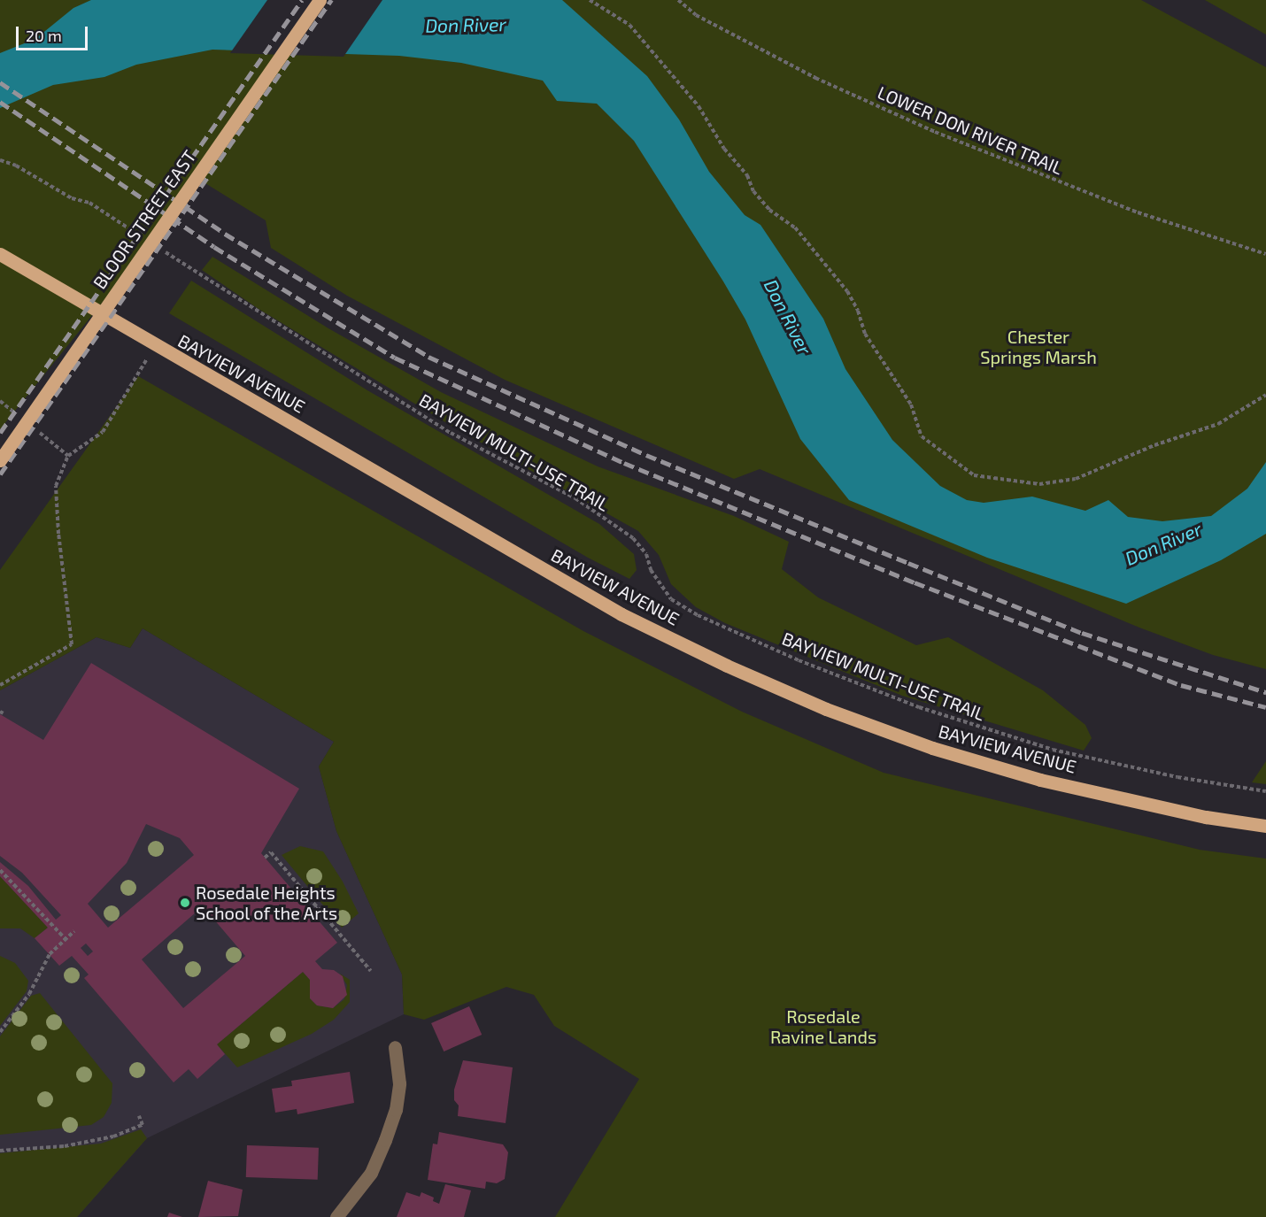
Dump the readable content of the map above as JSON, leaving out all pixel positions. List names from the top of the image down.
{
  "streets": {
    "main road": ["BLOOR STREET EAST", "BAYVIEW AVENUE"],
    "path": ["LOWER DON RIVER TRAIL", "BAYVIEW MULTI-USE TRAIL"]
  },
  "water": ["Don River"],
  "parks": ["Chester Springs Marsh", "Rosedale Ravine Lands"],
  "places": ["Rosedale Heights School of the Arts"],
  "scale_bar": "20 m"
}
